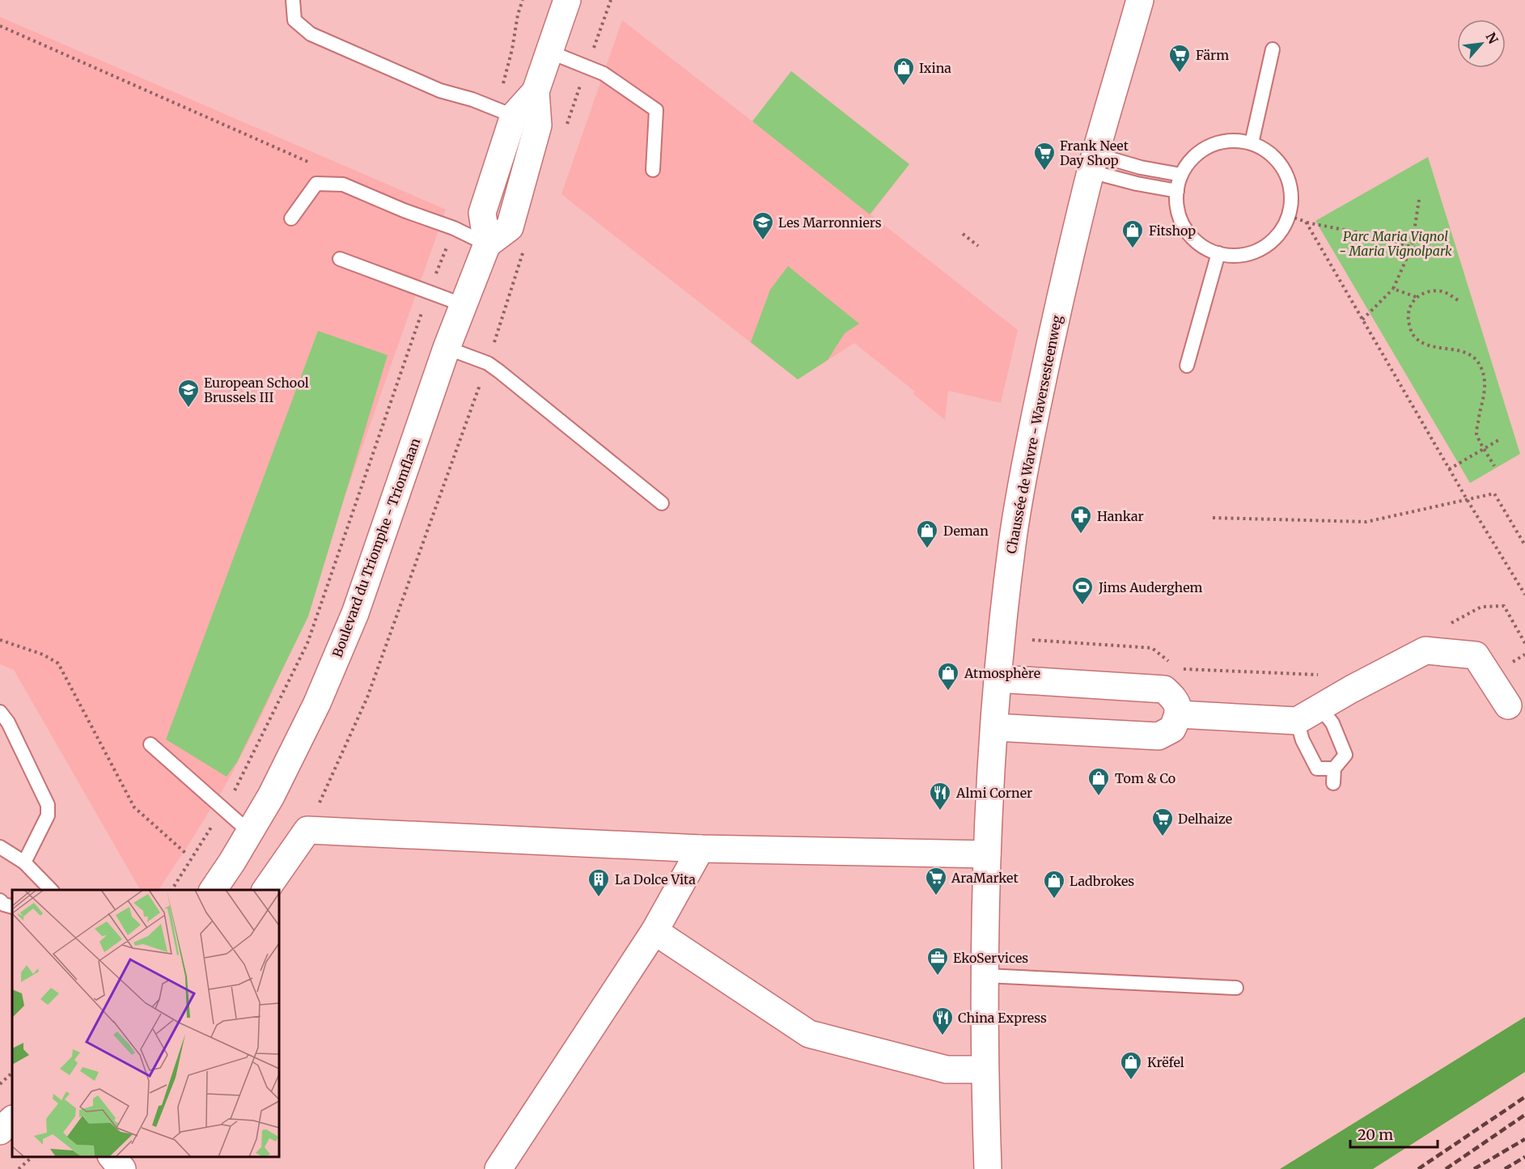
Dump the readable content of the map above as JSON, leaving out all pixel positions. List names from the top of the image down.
{
  "streets": {
    "main road": ["Chaussée de Wavre - Waversesteenweg", "Boulevard du Triomphe - Triomflaan"]
  },
  "parks": ["Parc Maria Vignol - Maria Vignolpark"],
  "places": {
    "supermarket": [
      "Färm",
      "Frank Neet Day Shop",
      "Delhaize",
      "AraMarket"
    ],
    "shop": [
      "Ixina",
      "Fitshop",
      "Deman",
      "Atmosphère",
      "Tom & Co",
      "Ladbrokes",
      "Krëfel"
    ],
    "school or university": ["Les Marronniers", "European School Brussels III"],
    "pharmacy": ["Hankar"],
    "sports": ["Jims Auderghem"],
    "restaurant": ["Almi Corner", "China Express"],
    "building": ["La Dolce Vita"],
    "office": ["EkoServices"]
  },
  "scale_bar": "20 m",
  "north": "top right"
}
